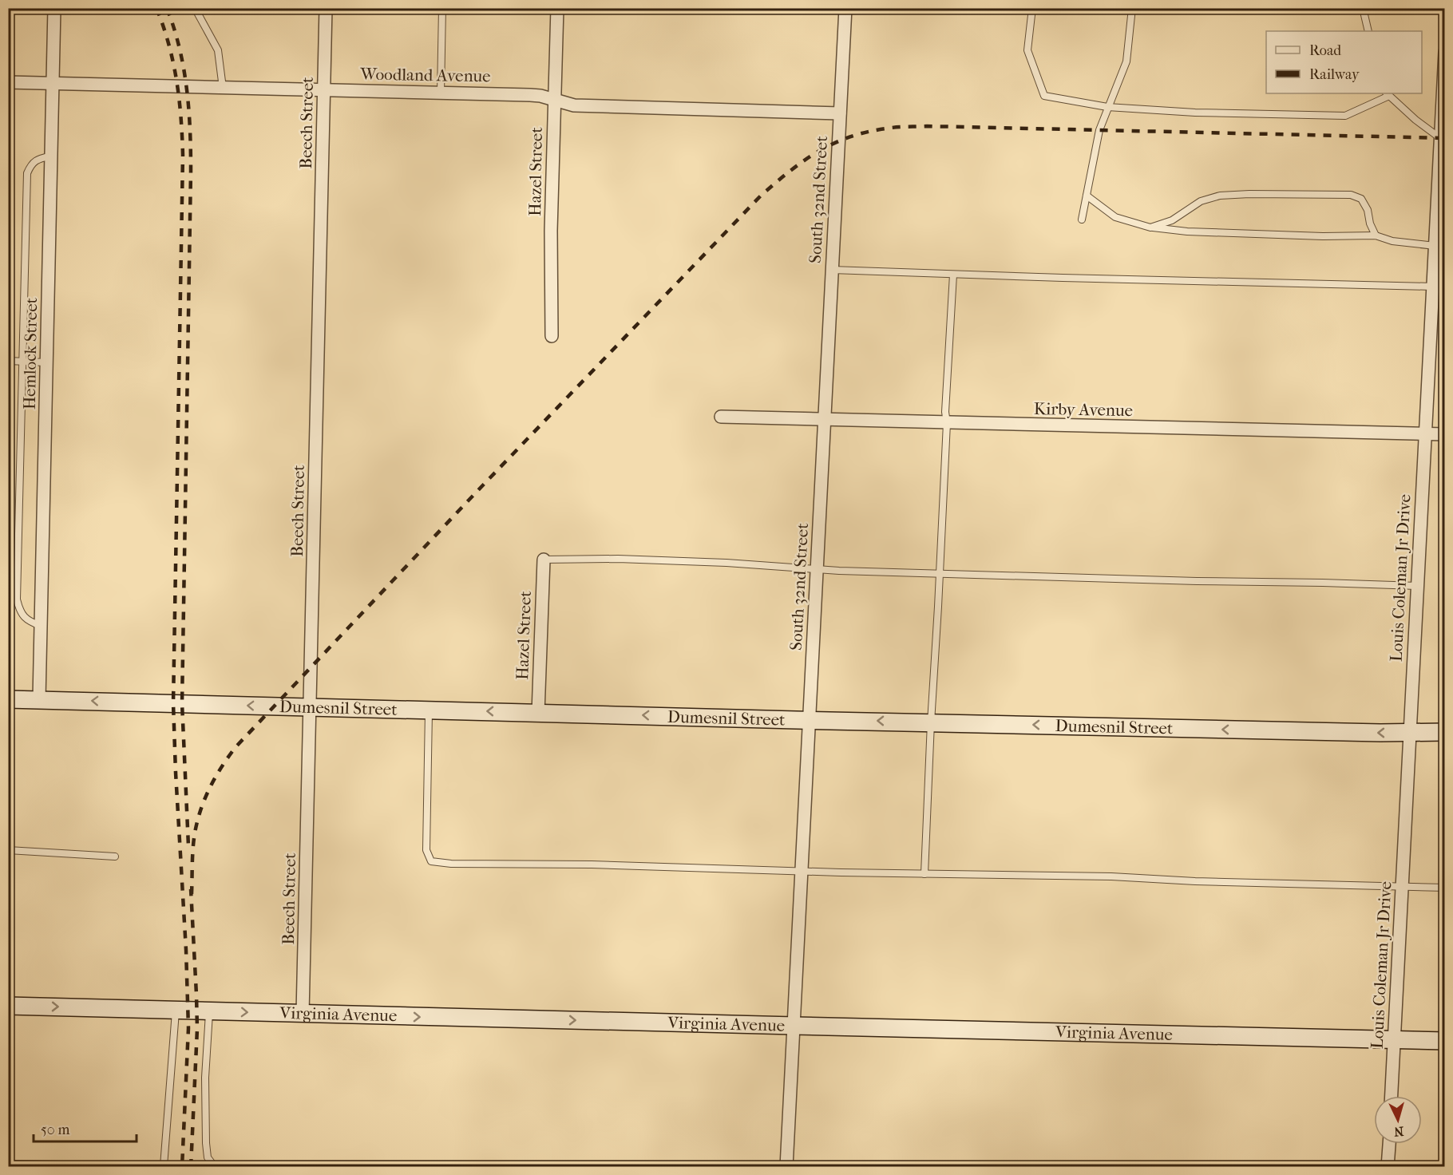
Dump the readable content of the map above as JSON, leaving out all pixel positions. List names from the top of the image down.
{
  "streets": {
    "main road": ["Dumesnil Street", "Virginia Avenue"],
    "street": [
      "Woodland Avenue",
      "Beech Street",
      "Hazel Street",
      "South 32nd Street",
      "Hemlock Street",
      "Kirby Avenue",
      "Louis Coleman Jr Drive"
    ]
  },
  "crossings": [
    ["Woodland Avenue", "Beech Street"],
    ["Woodland Avenue", "Hazel Street"],
    ["Woodland Avenue", "South 32nd Street"],
    ["Woodland Avenue", "Hemlock Street"],
    ["Beech Street", "Dumesnil Street"],
    ["Beech Street", "Virginia Avenue"],
    ["Hazel Street", "Dumesnil Street"],
    ["South 32nd Street", "Kirby Avenue"],
    ["South 32nd Street", "Dumesnil Street"],
    ["South 32nd Street", "Virginia Avenue"],
    ["Hemlock Street", "Dumesnil Street"],
    ["Kirby Avenue", "Louis Coleman Jr Drive"],
    ["Louis Coleman Jr Drive", "Dumesnil Street"],
    ["Louis Coleman Jr Drive", "Virginia Avenue"]
  ],
  "one_way": ["Dumesnil Street", "Virginia Avenue"],
  "legend": ["Road", "Railway"],
  "scale_bar": "50 m",
  "north": "bottom"
}
